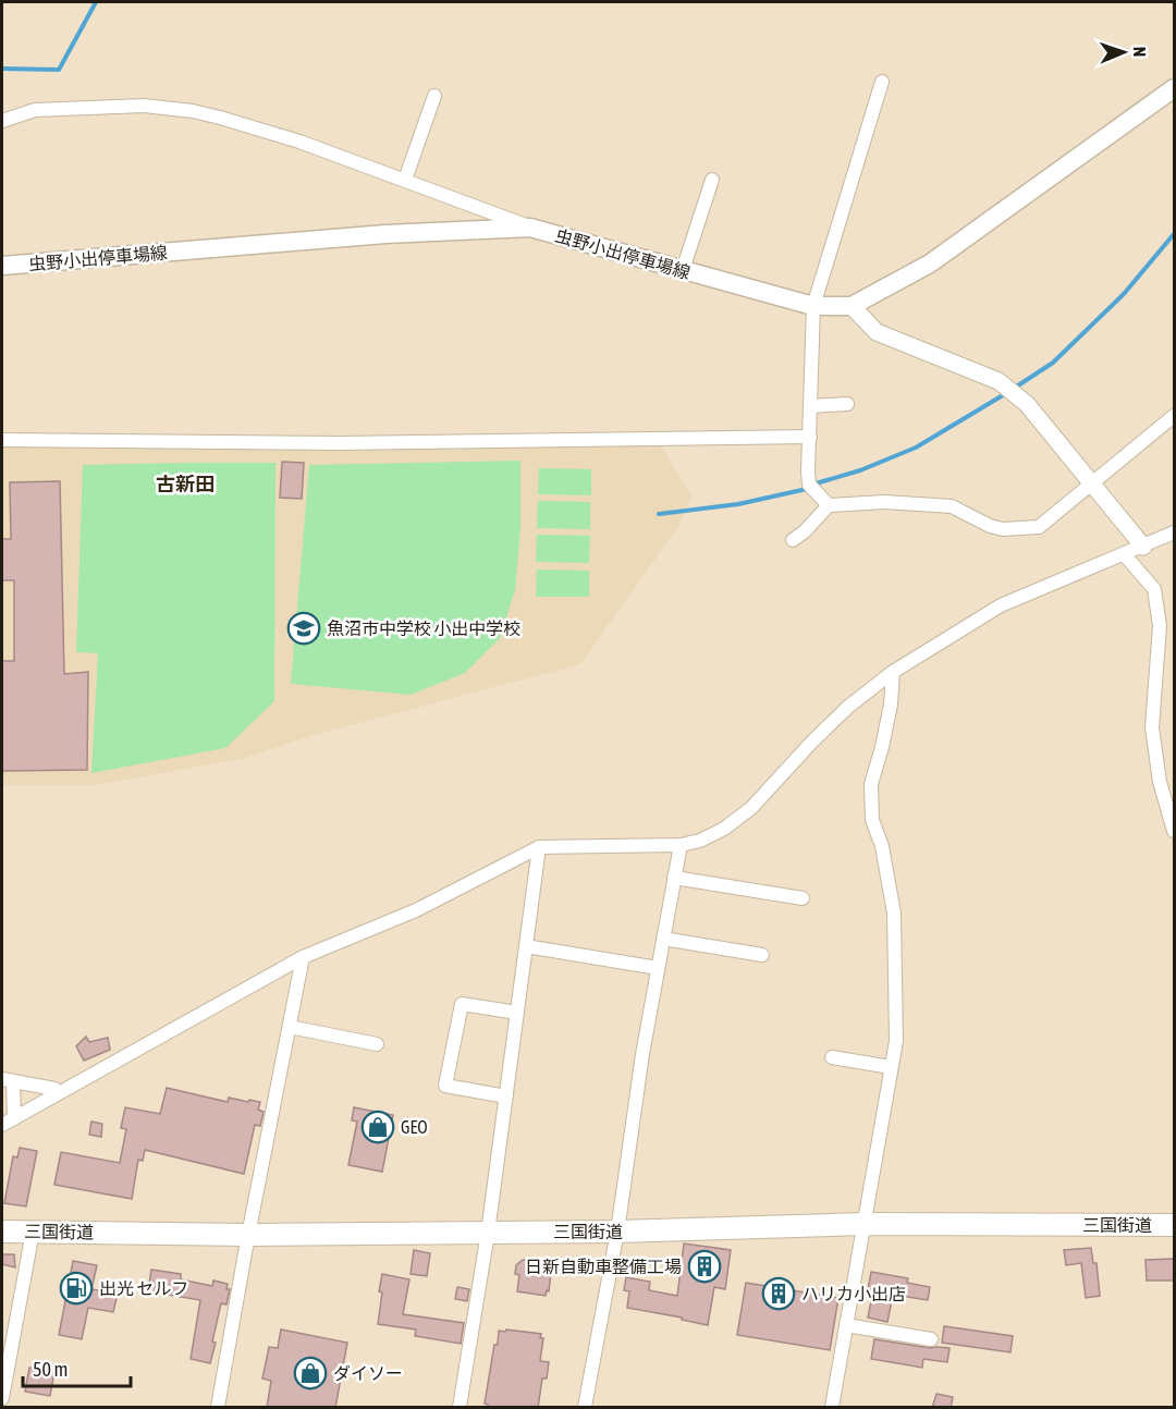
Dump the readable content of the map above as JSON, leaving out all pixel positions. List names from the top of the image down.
{
  "streets": {
    "highway": ["三国街道"],
    "main road": ["虫野小出停車場線"]
  },
  "districts": ["古新田"],
  "places": {
    "school or university": ["魚沼市中学校 小出中学校"],
    "shop": ["GEO", "ダイソー"],
    "building": ["日新自動車整備工場", "ハリカ小出店"],
    "fuel station": ["出光 セルフ"]
  },
  "scale_bar": "50 m",
  "north": "right"
}
